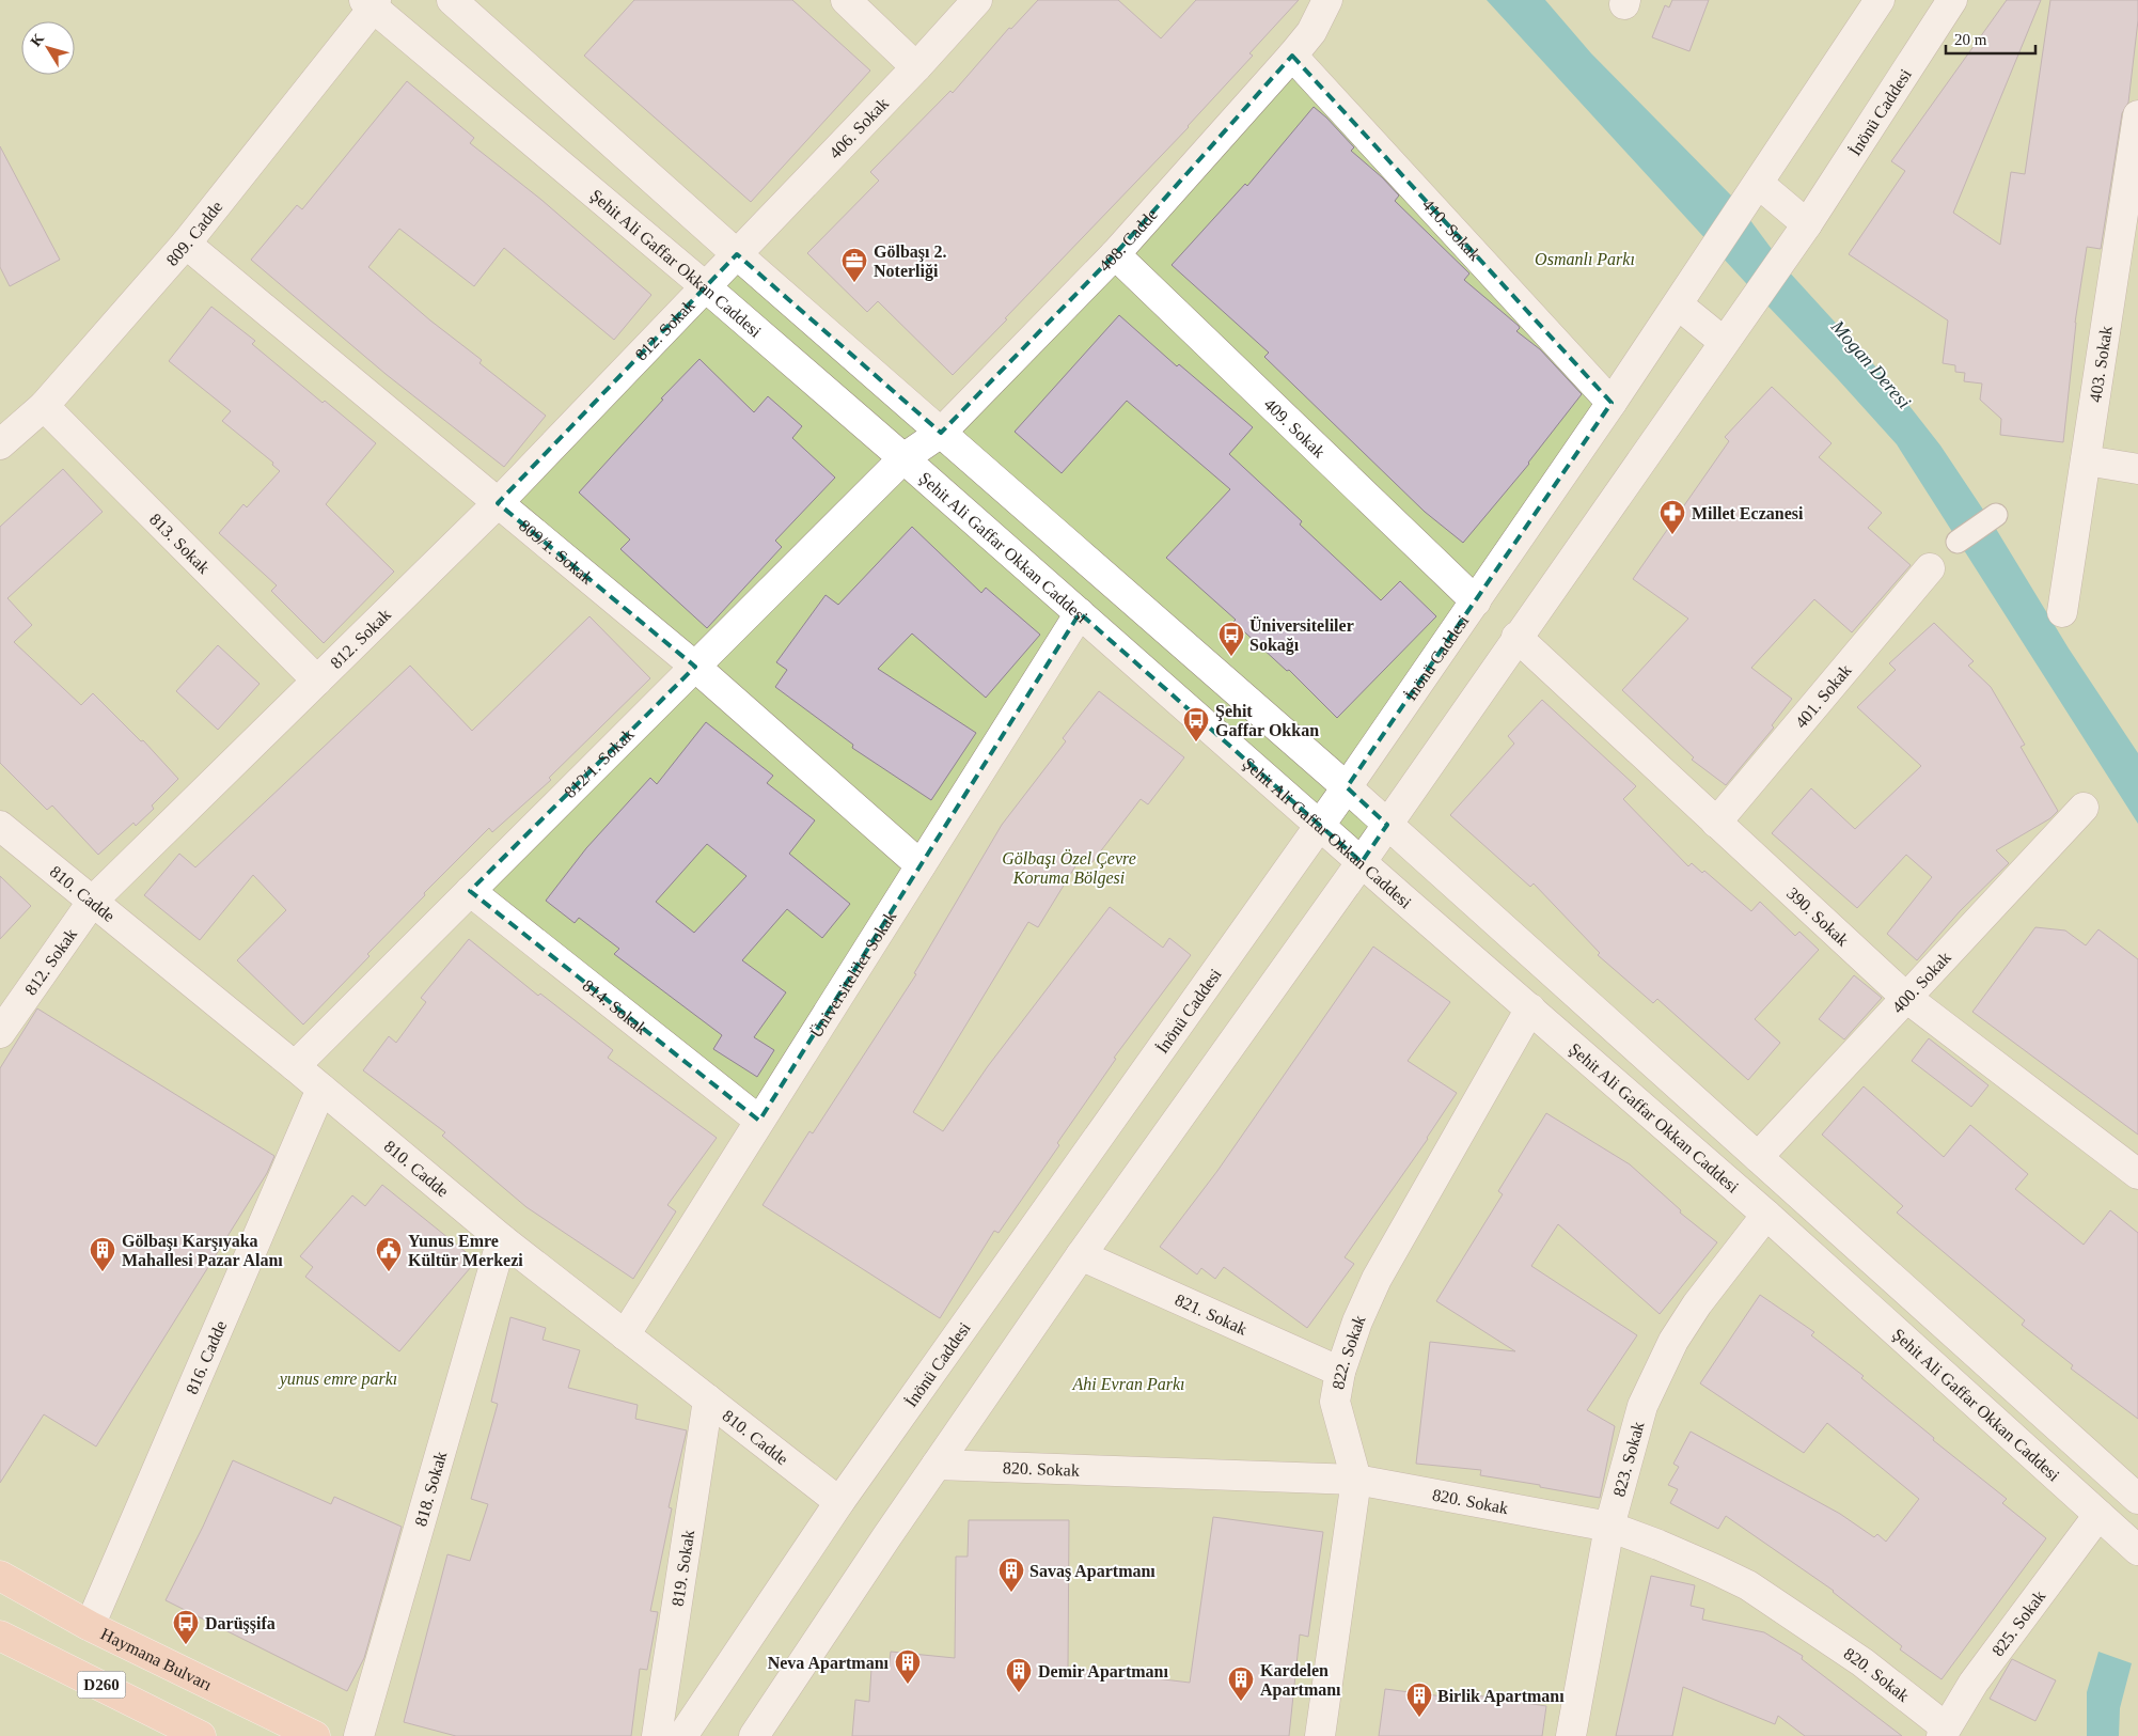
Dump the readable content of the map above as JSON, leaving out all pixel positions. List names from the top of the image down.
{
  "streets": {
    "highway": ["Haymana Bulvarı", "D260"],
    "street": [
      "İnönü Caddesi",
      "406. Sokak",
      "410. Sokak",
      "809. Cadde",
      "408. Cadde",
      "Şehit Ali Gaffar Okkan Caddesi",
      "812. Sokak",
      "403. Sokak",
      "409. Sokak",
      "813. Sokak",
      "809/1. Sokak",
      "401. Sokak",
      "812/1. Sokak",
      "810. Cadde",
      "390. Sokak",
      "Üniversiteliler Sokak",
      "400. Sokak",
      "814. Sokak",
      "821. Sokak",
      "822. Sokak",
      "816. Cadde",
      "823. Sokak",
      "820. Sokak",
      "818. Sokak",
      "819. Sokak",
      "825. Sokak"
    ]
  },
  "crossings": [
    ["İnönü Caddesi", "410. Sokak"],
    ["İnönü Caddesi", "Şehit Ali Gaffar Okkan Caddesi"],
    ["İnönü Caddesi", "409. Sokak"],
    ["İnönü Caddesi", "810. Cadde"],
    ["İnönü Caddesi", "390. Sokak"],
    ["İnönü Caddesi", "821. Sokak"],
    ["İnönü Caddesi", "820. Sokak"],
    ["406. Sokak", "812. Sokak"],
    ["410. Sokak", "408. Cadde"],
    ["809. Cadde", "Şehit Ali Gaffar Okkan Caddesi"],
    ["809. Cadde", "813. Sokak"],
    ["809. Cadde", "809/1. Sokak"],
    ["408. Cadde", "Şehit Ali Gaffar Okkan Caddesi"],
    ["408. Cadde", "409. Sokak"],
    ["408. Cadde", "812/1. Sokak"],
    ["Şehit Ali Gaffar Okkan Caddesi", "812. Sokak"],
    ["Şehit Ali Gaffar Okkan Caddesi", "812/1. Sokak"],
    ["Şehit Ali Gaffar Okkan Caddesi", "Üniversiteliler Sokak"],
    ["Şehit Ali Gaffar Okkan Caddesi", "822. Sokak"],
    ["Şehit Ali Gaffar Okkan Caddesi", "823. Sokak"],
    ["Şehit Ali Gaffar Okkan Caddesi", "825. Sokak"],
    ["812. Sokak", "813. Sokak"],
    ["812. Sokak", "809/1. Sokak"],
    ["812. Sokak", "810. Cadde"],
    ["809/1. Sokak", "812/1. Sokak"],
    ["809/1. Sokak", "Üniversiteliler Sokak"],
    ["401. Sokak", "390. Sokak"],
    ["812/1. Sokak", "810. Cadde"],
    ["812/1. Sokak", "814. Sokak"],
    ["810. Cadde", "Üniversiteliler Sokak"],
    ["810. Cadde", "816. Cadde"],
    ["810. Cadde", "818. Sokak"],
    ["810. Cadde", "819. Sokak"],
    ["390. Sokak", "400. Sokak"],
    ["Üniversiteliler Sokak", "814. Sokak"],
    ["821. Sokak", "822. Sokak"],
    ["822. Sokak", "820. Sokak"],
    ["816. Cadde", "Haymana Bulvarı"],
    ["823. Sokak", "820. Sokak"],
    ["820. Sokak", "825. Sokak"]
  ],
  "water": ["Mogan Deresi"],
  "parks": [
    "Osmanlı Parkı",
    "Gölbaşı Özel Çevre Koruma Bölgesi",
    "yunus emre parkı",
    "Ahi Evran Parkı"
  ],
  "places": {
    "office": ["Gölbaşı 2. Noterliği"],
    "pharmacy": ["Millet Eczanesi"],
    "bus stop": ["Üniversiteliler Sokağı", "Şehit Gaffar Okkan", "Darüşşifa"],
    "building": [
      "Gölbaşı Karşıyaka Mahallesi Pazar Alanı",
      "Savaş Apartmanı",
      "Neva Apartmanı",
      "Demir Apartmanı",
      "Kardelen Apartmanı",
      "Birlik Apartmanı"
    ],
    "public building": ["Yunus Emre Kültür Merkezi"]
  },
  "scale_bar": "20 m",
  "north": "top left"
}
